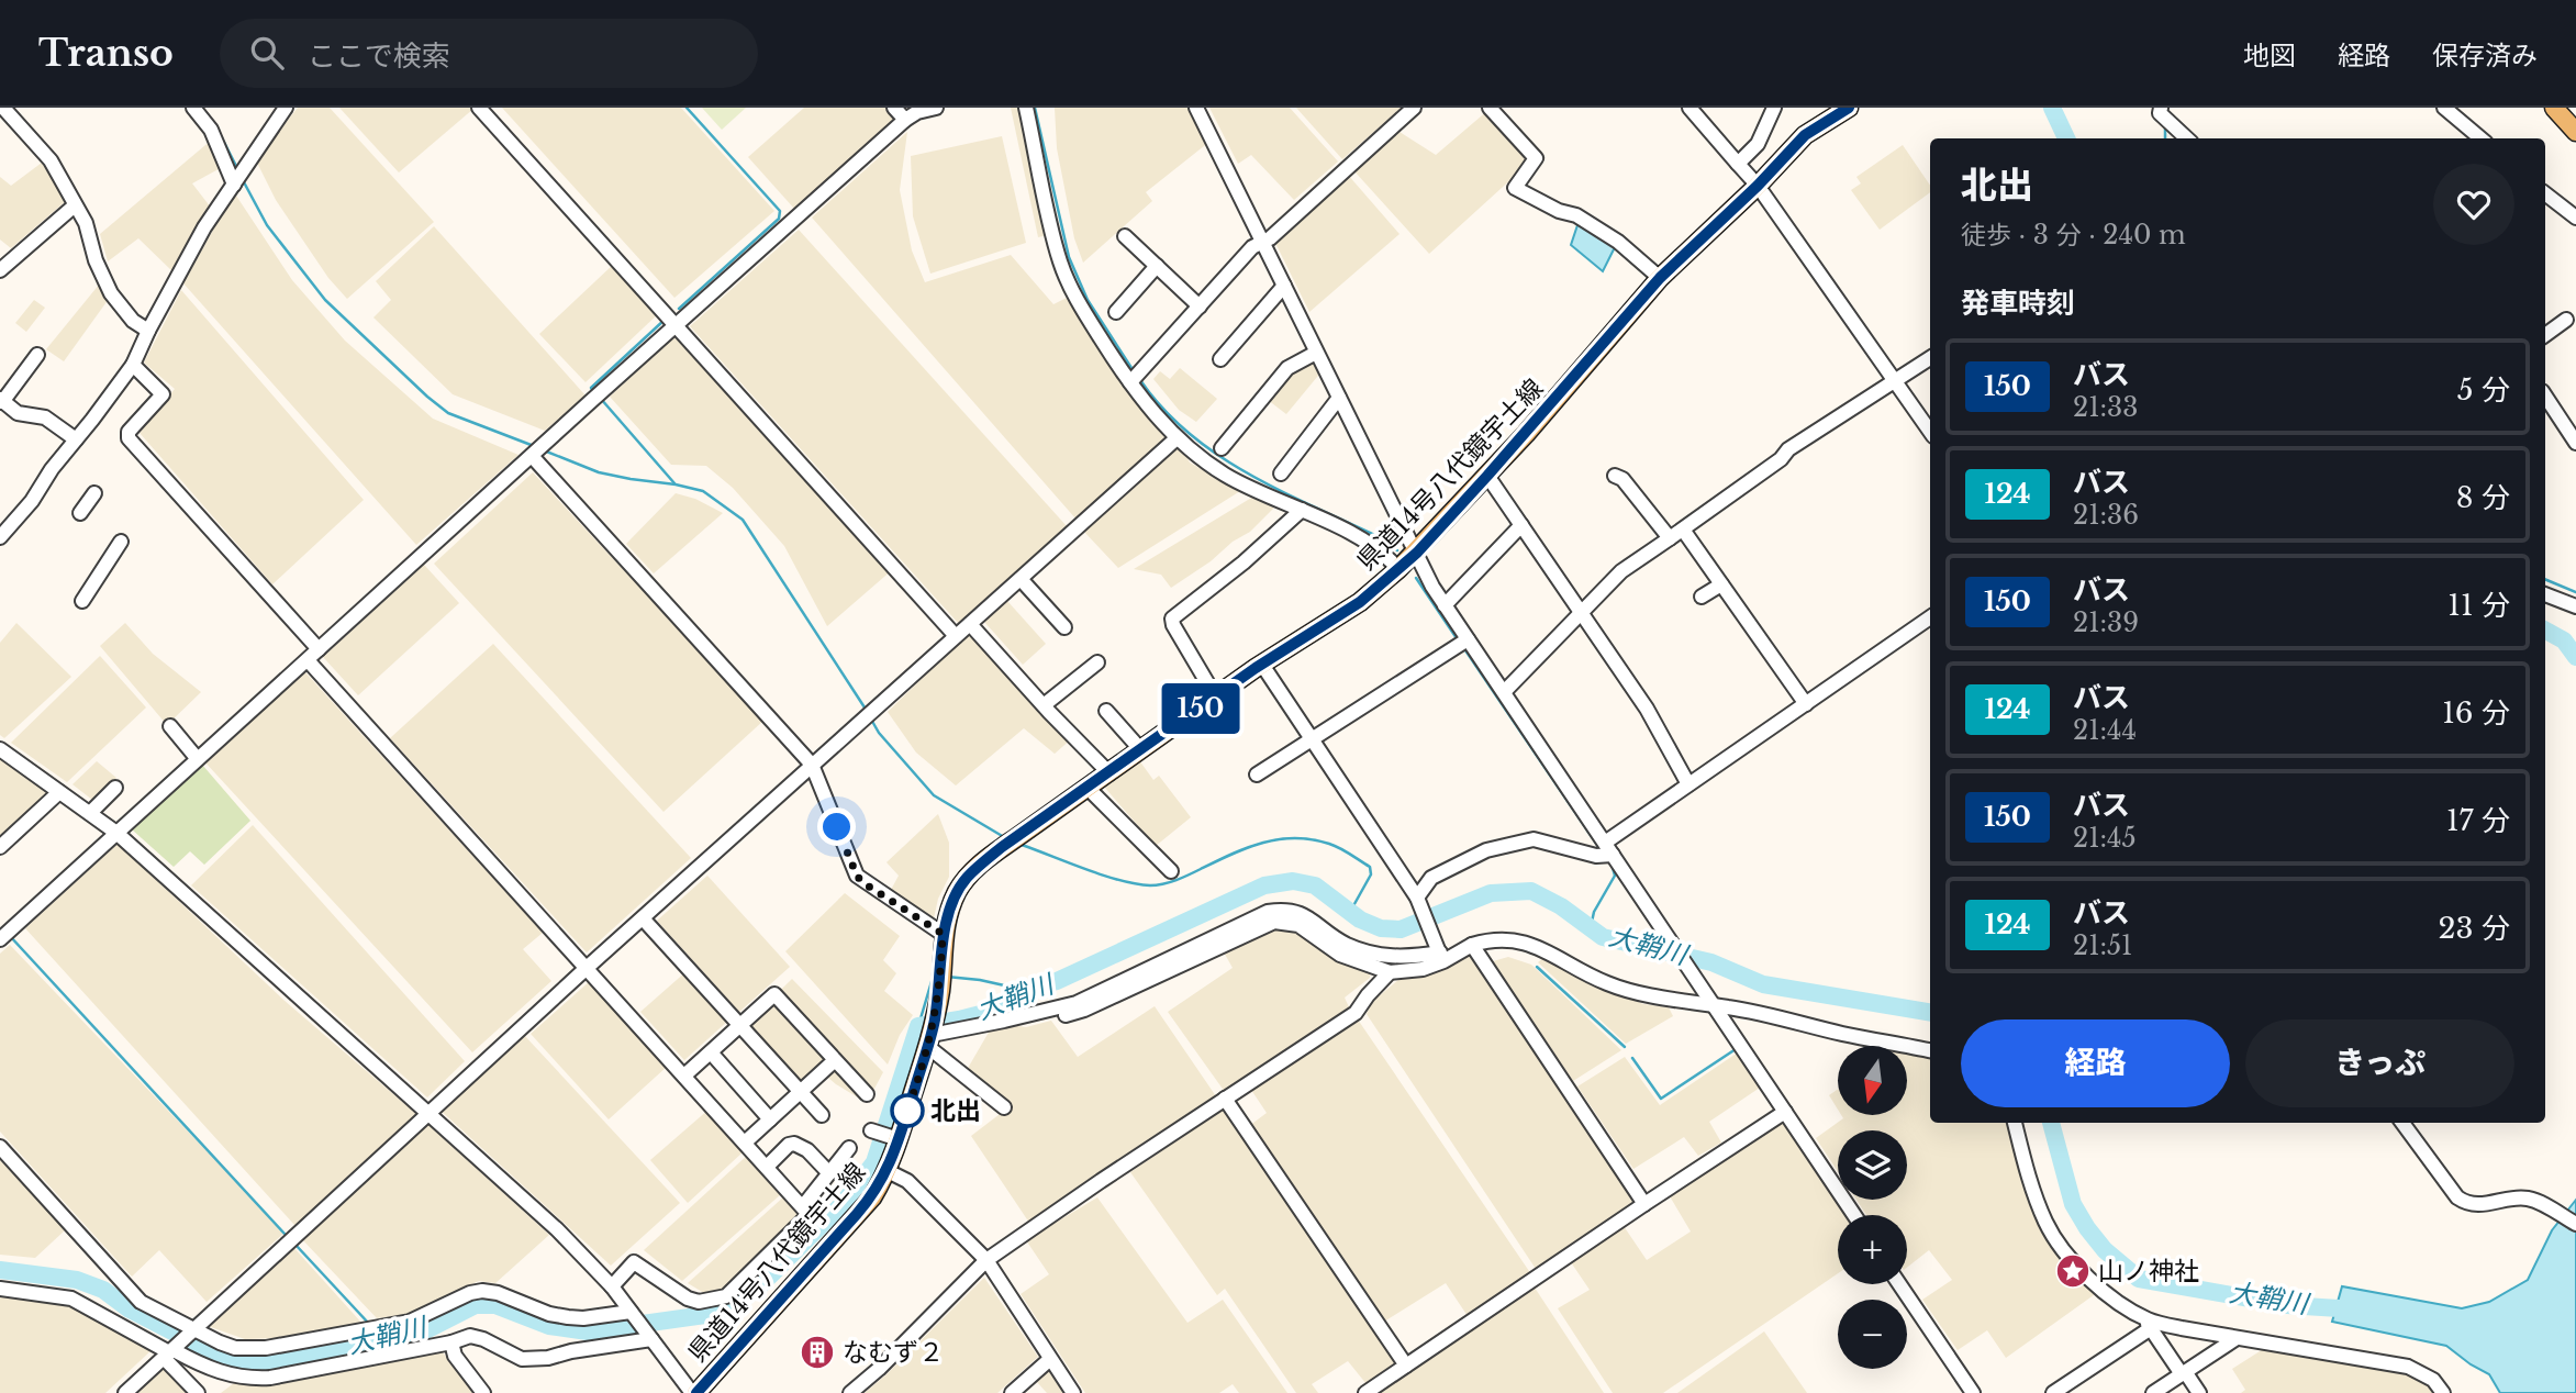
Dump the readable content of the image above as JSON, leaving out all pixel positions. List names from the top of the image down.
{
  "streets": {
    "main road": ["県道14号八代鏡宇土線"]
  },
  "water": ["大鞘川"],
  "places": {
    "other": ["北出"],
    "place": ["山ノ神社"],
    "building": ["なむず２"]
  },
  "lines": ["bus line 150"],
  "north": "bottom",
  "page": {
    "header": "Transo",
    "search": "ここで検索",
    "nav": ["地図", "経路", "保存済み"],
    "on_map": "150",
    "heading": [
      ["北出", "徒歩 · 3 分 · 240 m"],
      "発車時刻"
    ],
    "list": [
      {
        "mark": "150",
        "name": "バス",
        "note": "21:33",
        "value": "5 分"
      },
      {
        "mark": "124",
        "name": "バス",
        "note": "21:36",
        "value": "8 分"
      },
      {
        "mark": "150",
        "name": "バス",
        "note": "21:39",
        "value": "11 分"
      },
      {
        "mark": "124",
        "name": "バス",
        "note": "21:44",
        "value": "16 分"
      },
      {
        "mark": "150",
        "name": "バス",
        "note": "21:45",
        "value": "17 分"
      },
      {
        "mark": "124",
        "name": "バス",
        "note": "21:51",
        "value": "23 分"
      }
    ],
    "buttons": ["経路", "きっぷ"],
    "map_buttons": ["+", "−"]
  }
}
